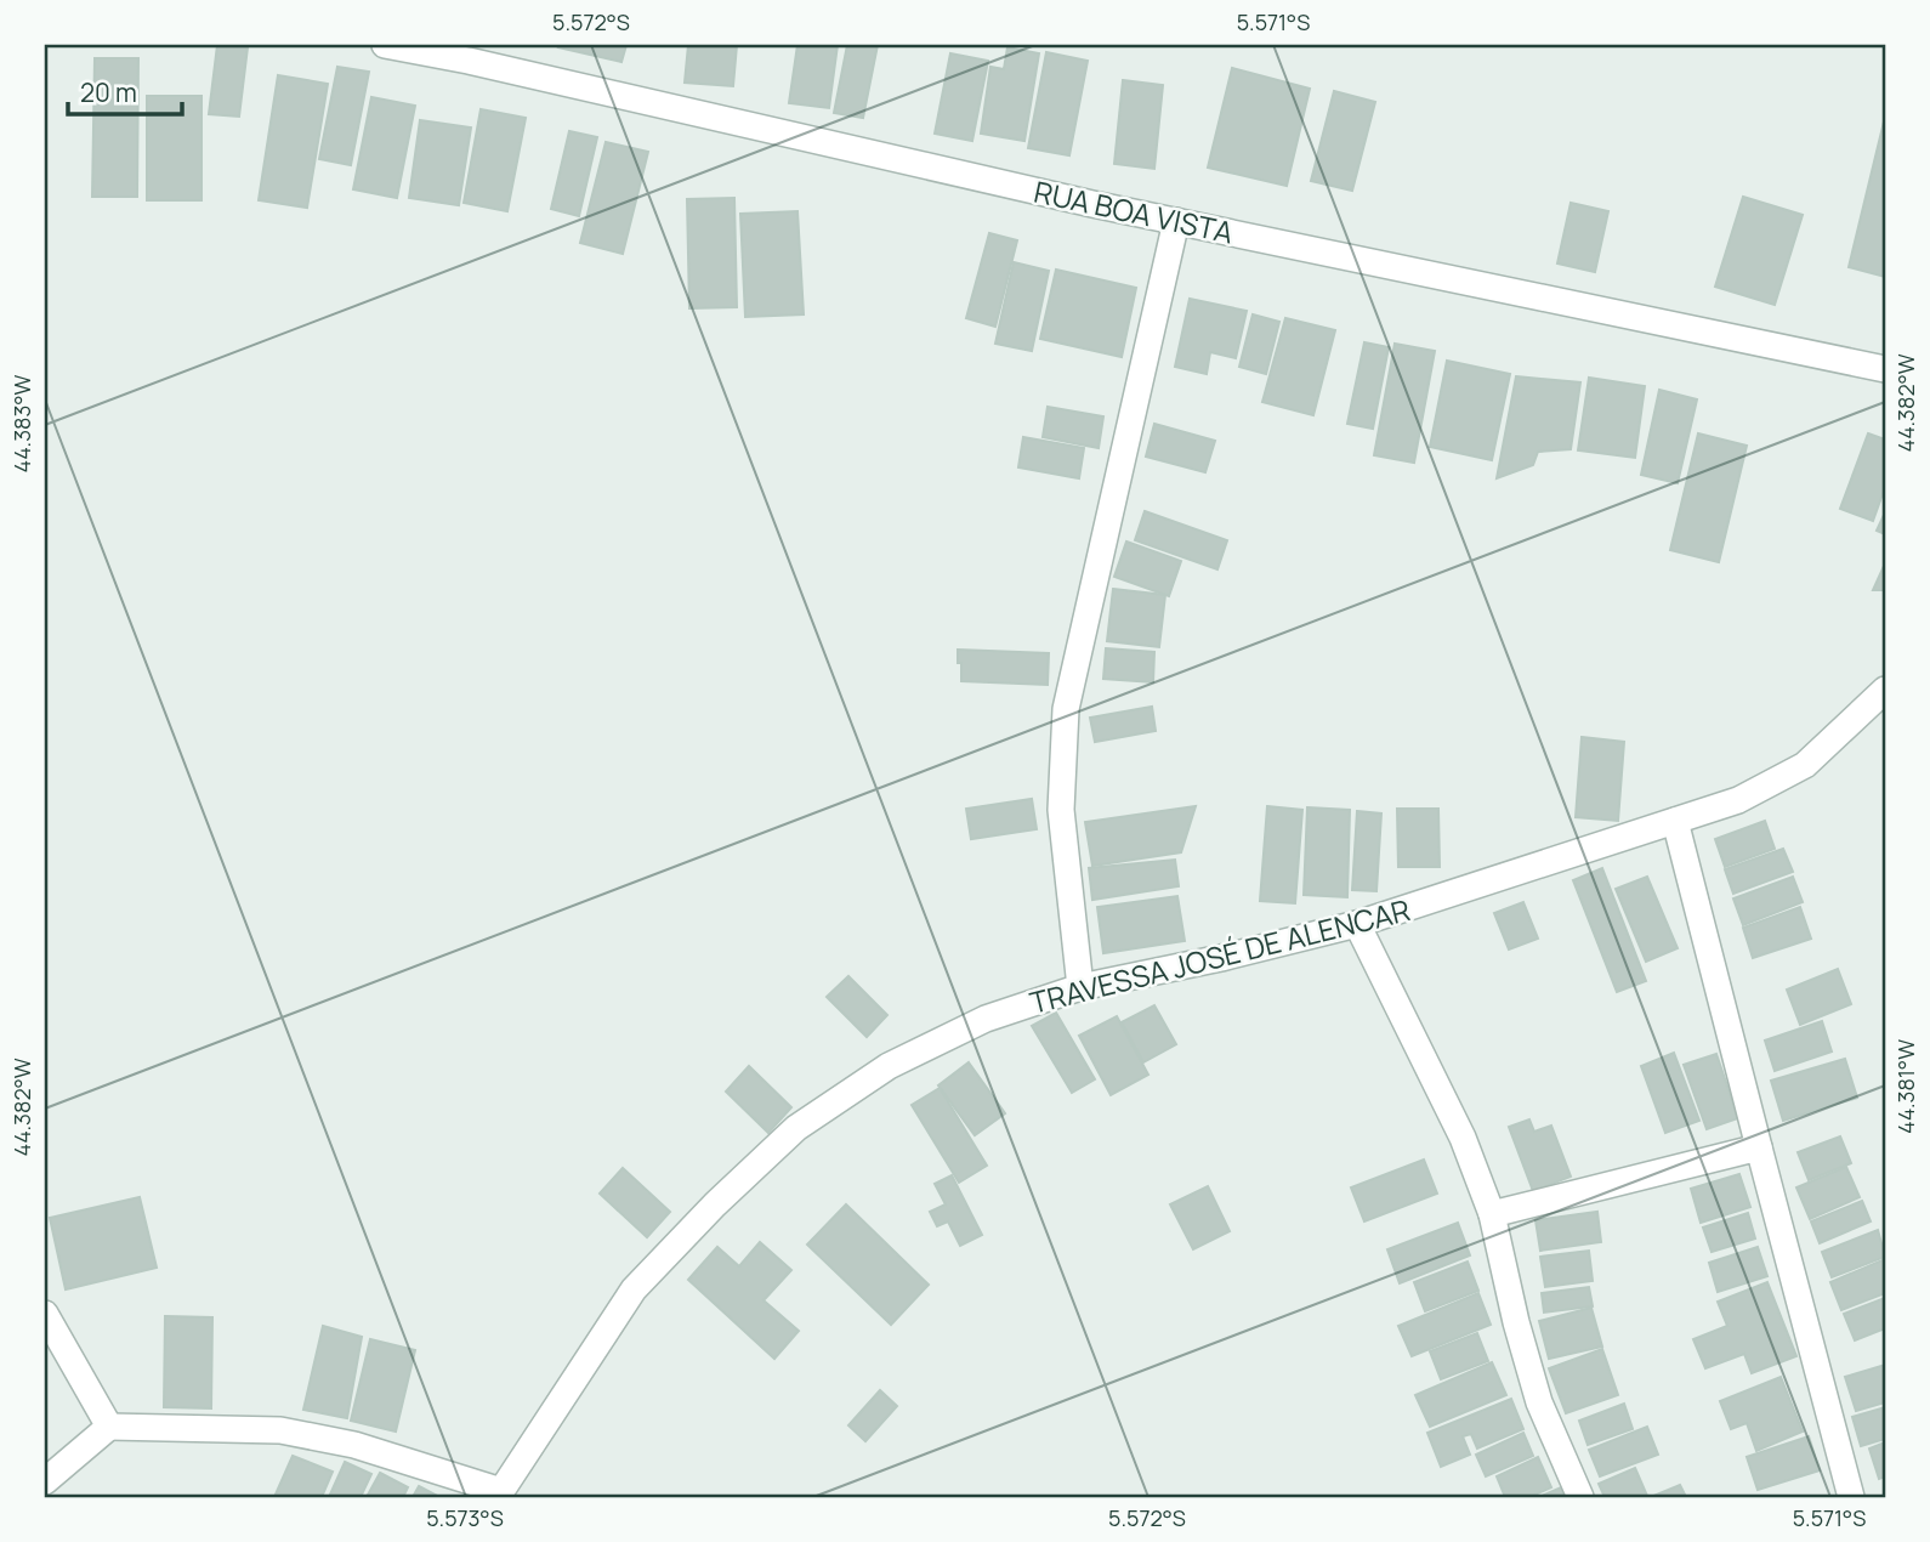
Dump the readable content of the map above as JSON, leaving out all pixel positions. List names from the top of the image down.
{
  "streets": {
    "street": ["RUA BOA VISTA", "TRAVESSA JOSÉ DE ALENCAR"]
  },
  "scale_bar": "20 m",
  "coordinates": [
    "5.572°S",
    "5.571°S",
    "44.382°W",
    "44.383°W",
    "44.381°W",
    "5.573°S"
  ]
}
